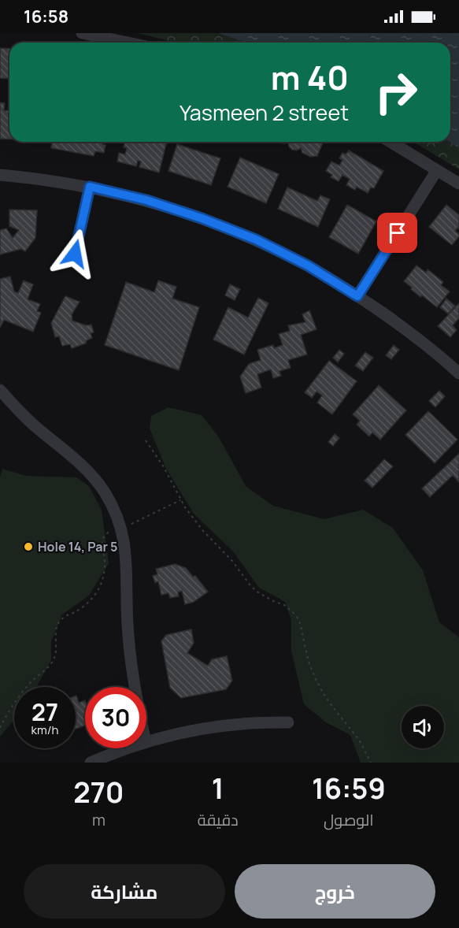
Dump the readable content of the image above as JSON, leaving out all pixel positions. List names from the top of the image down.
{
  "places": ["Hole 14, Par 5"],
  "page": {
    "status": "16:58",
    "turn": ["40 m", "Yasmeen 2 street"],
    "speed": "27 km/h",
    "limit": "30",
    "eta": [
      "16:59",
      "الوصول",
      "1",
      "دقيقة",
      "270",
      "m"
    ],
    "buttons": ["خروج", "مشاركة"]
  }
}
